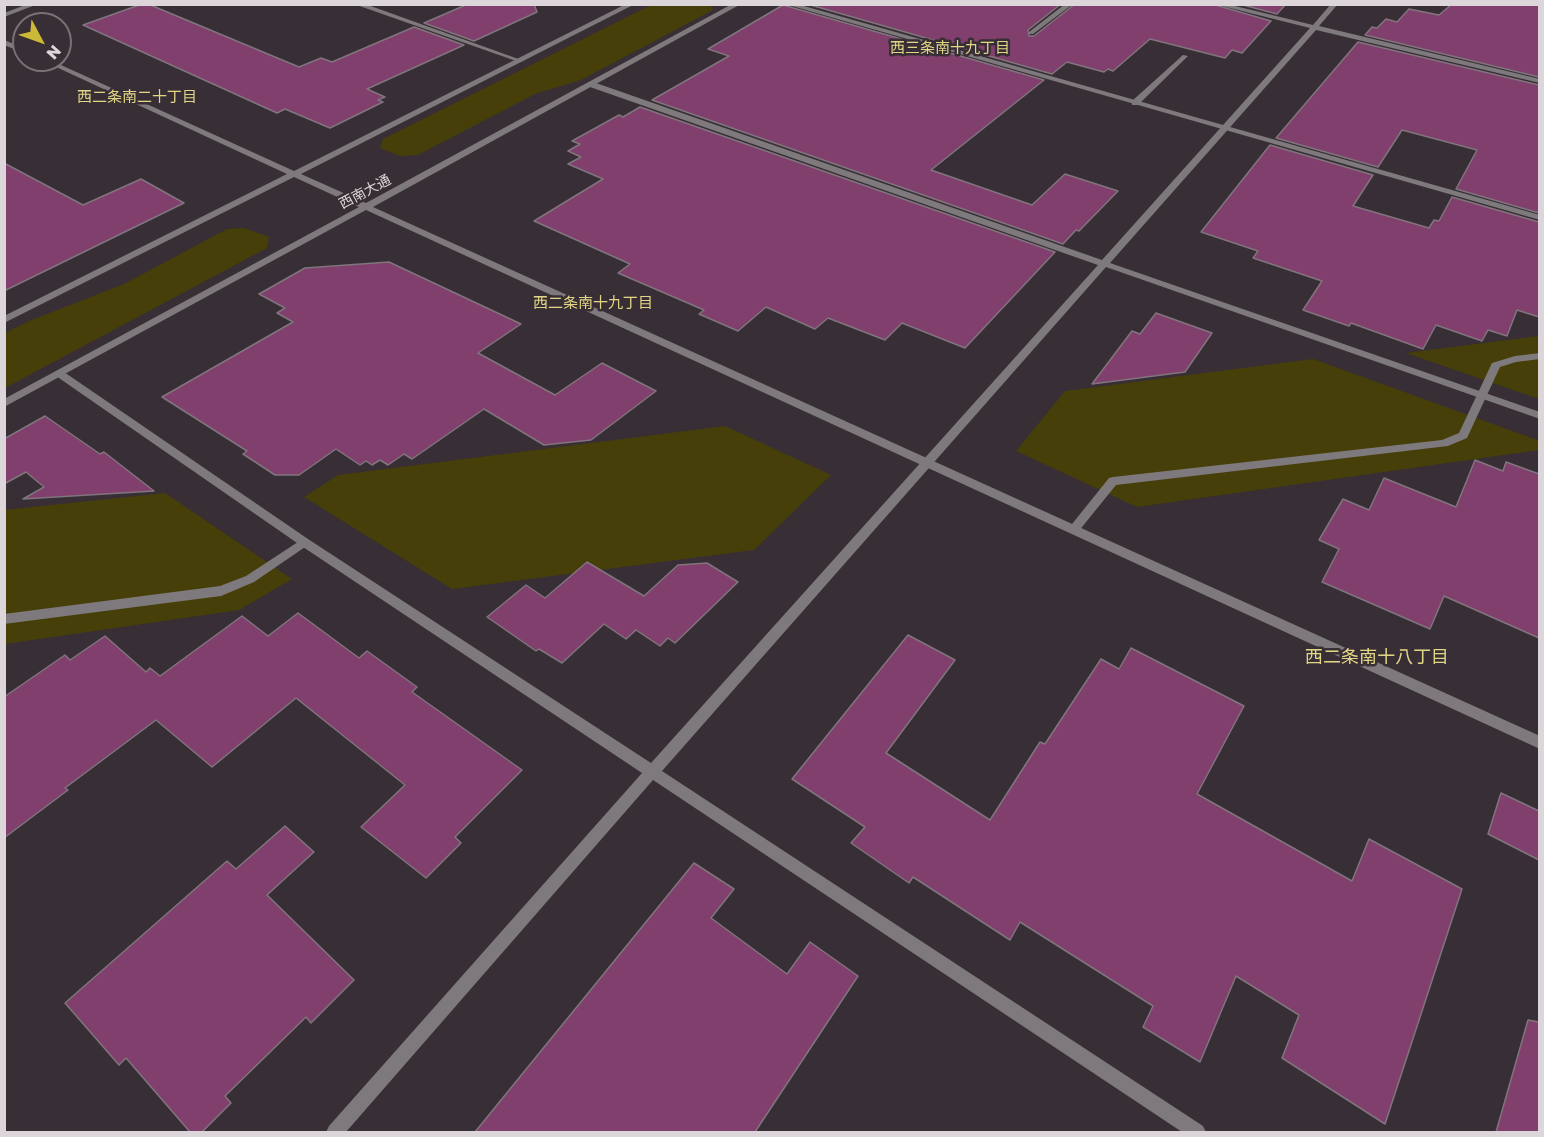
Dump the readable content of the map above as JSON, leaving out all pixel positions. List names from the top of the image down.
{
  "streets": {
    "street": ["西南大通"]
  },
  "districts": [
    "西三条南十九丁目",
    "西二条南二十丁目",
    "西二条南十九丁目",
    "西二条南十八丁目"
  ],
  "north": "bottom right"
}
